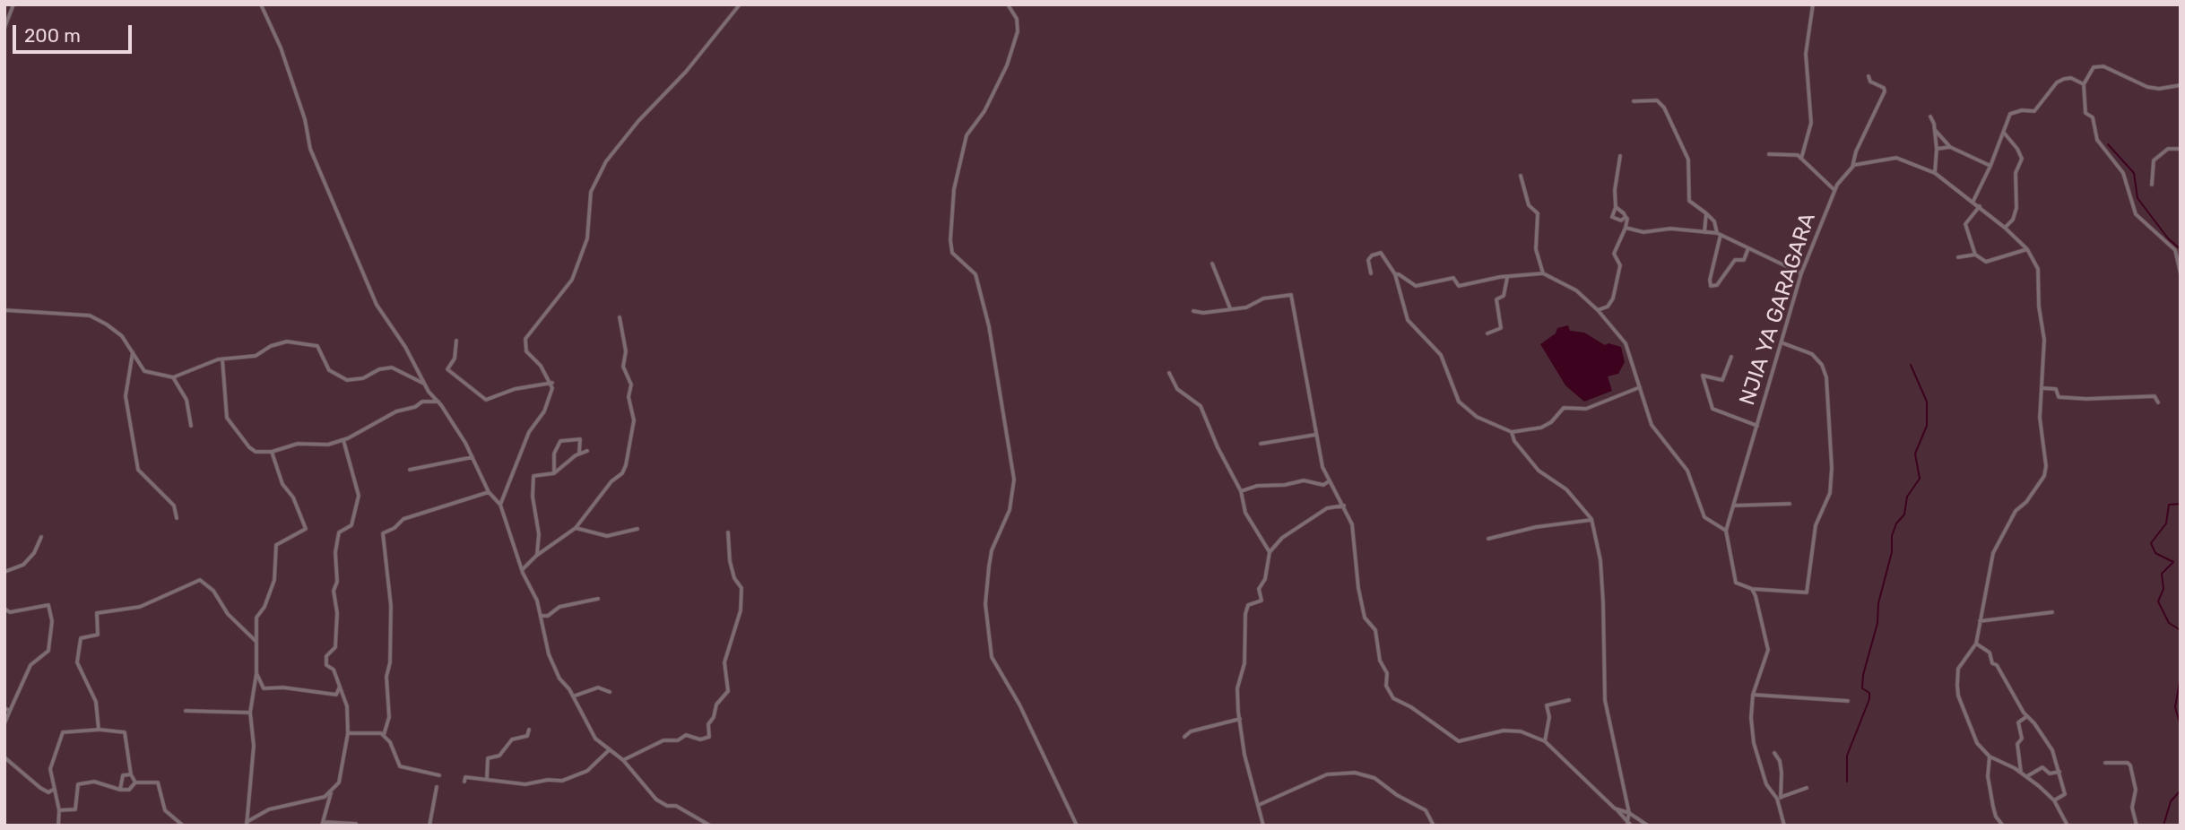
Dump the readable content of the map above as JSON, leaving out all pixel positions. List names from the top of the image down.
{
  "streets": {
    "street": ["NJIA YA GARAGARA"]
  },
  "scale_bar": "200 m"
}
